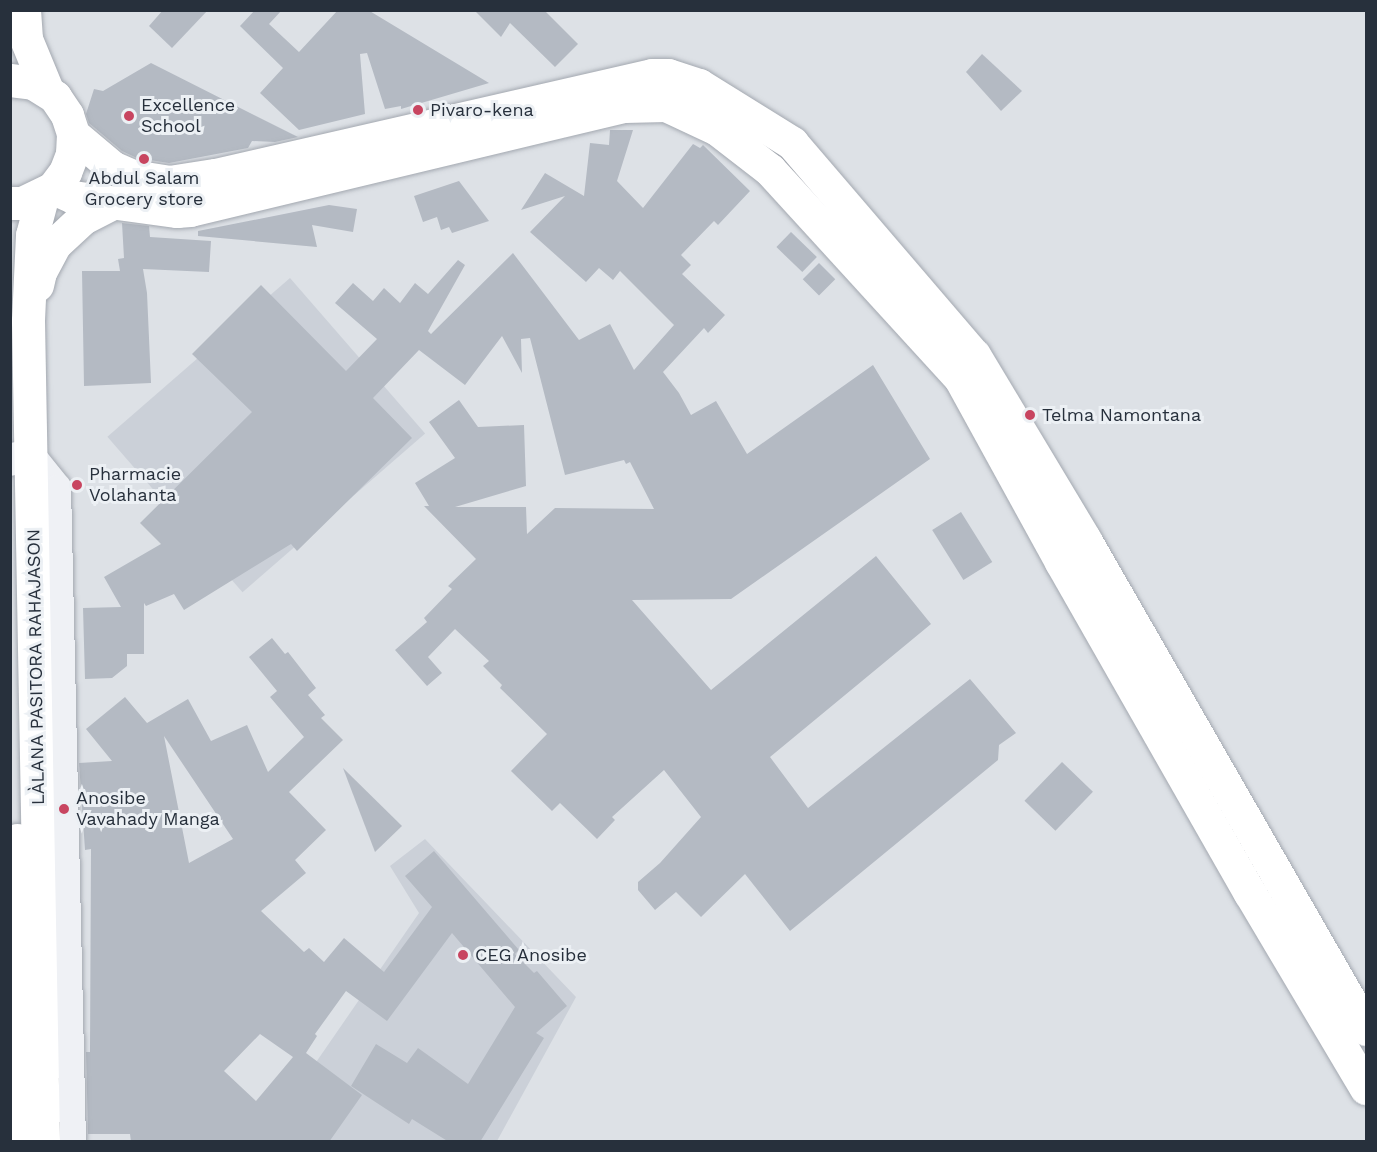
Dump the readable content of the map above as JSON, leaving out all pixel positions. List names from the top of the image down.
{
  "streets": {
    "street": ["LÀLANA PASITORA RAHAJASON"]
  },
  "places": [
    "Pivaro-kena",
    "Excellence School",
    "Abdul Salam Grocery store",
    "Telma Namontana",
    "Pharmacie Volahanta",
    "Anosibe Vavahady Manga",
    "CEG Anosibe"
  ]
}
